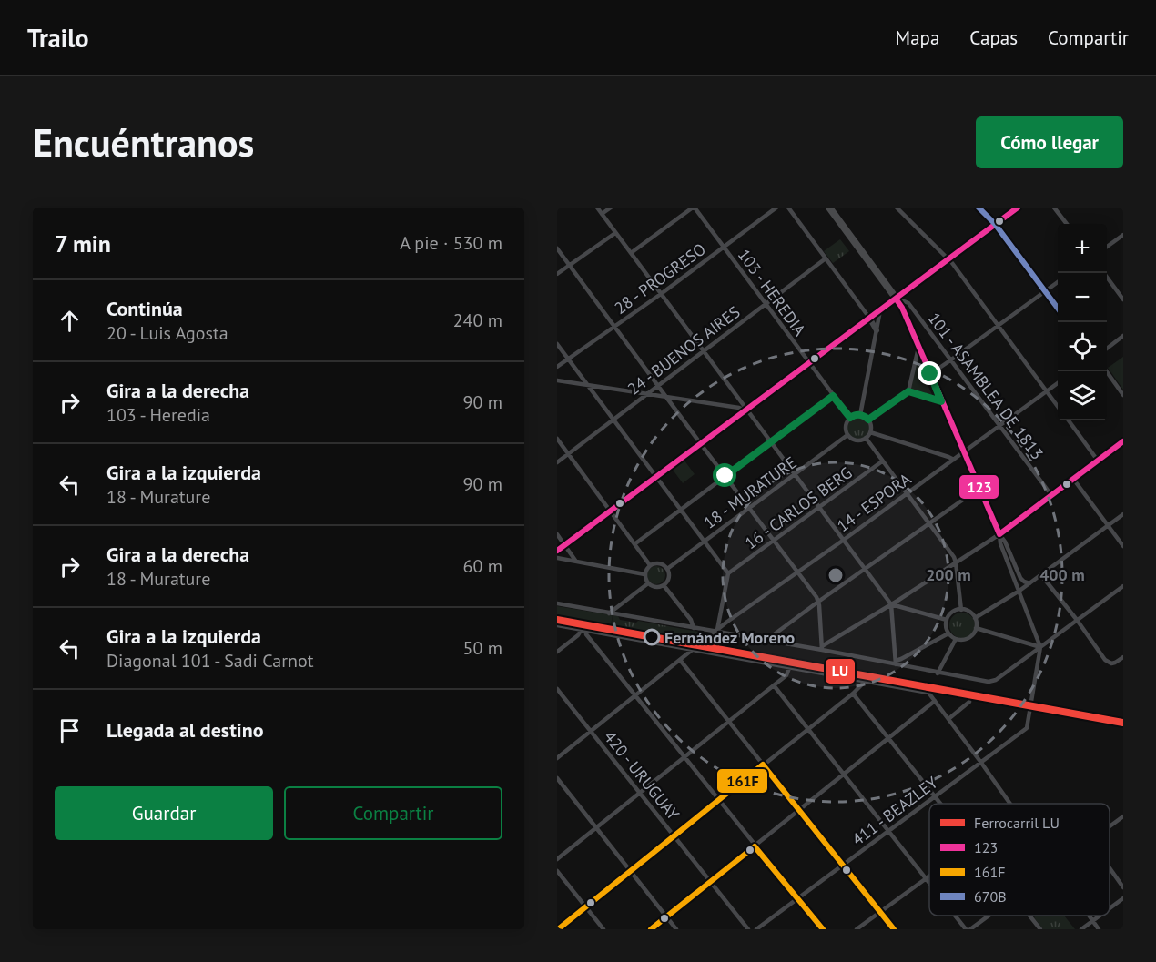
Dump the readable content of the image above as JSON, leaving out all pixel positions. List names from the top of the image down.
{
  "streets": {
    "street": [
      "28 - PROGRESO",
      "103 - HEREDIA",
      "24 - BUENOS AIRES",
      "101 - ASAMBLEA DE 1813",
      "18 - MURATURE",
      "14 - ESPORA",
      "16 - CARLOS BERG",
      "420 - URUGUAY",
      "411 - BEAZLEY"
    ]
  },
  "crossings": [
    ["28 - PROGRESO", "103 - HEREDIA"],
    ["103 - HEREDIA", "24 - BUENOS AIRES"],
    ["103 - HEREDIA", "18 - MURATURE"],
    ["101 - ASAMBLEA DE 1813", "14 - ESPORA"],
    ["14 - ESPORA", "420 - URUGUAY"]
  ],
  "places": ["Fernández Moreno"],
  "lines": [
    "transit line 123",
    "transit line 670B",
    "rail line LU",
    "transit line 161F"
  ],
  "legend": [
    "Ferrocarril LU",
    "123",
    "161F",
    "670B"
  ],
  "page": {
    "header": "Trailo",
    "nav": ["Mapa", "Capas", "Compartir"],
    "buttons": [
      "Cómo llegar",
      ["Guardar", "Compartir"]
    ],
    "title": "Encuéntranos",
    "heading": ["7 min", "A pie · 530 m"],
    "map_buttons": ["+", "−"],
    "list": [
      ["Continúa", "20 - Luis Agosta", "240 m"],
      ["Gira a la derecha", "103 - Heredia", "90 m"],
      ["Gira a la izquierda", "18 - Murature", "90 m"],
      ["Gira a la derecha", "18 - Murature", "60 m"],
      ["Gira a la izquierda", "Diagonal 101 - Sadi Carnot", "50 m"],
      "Llegada al destino"
    ]
  },
  "rings": ["200 m", "400 m"]
}
